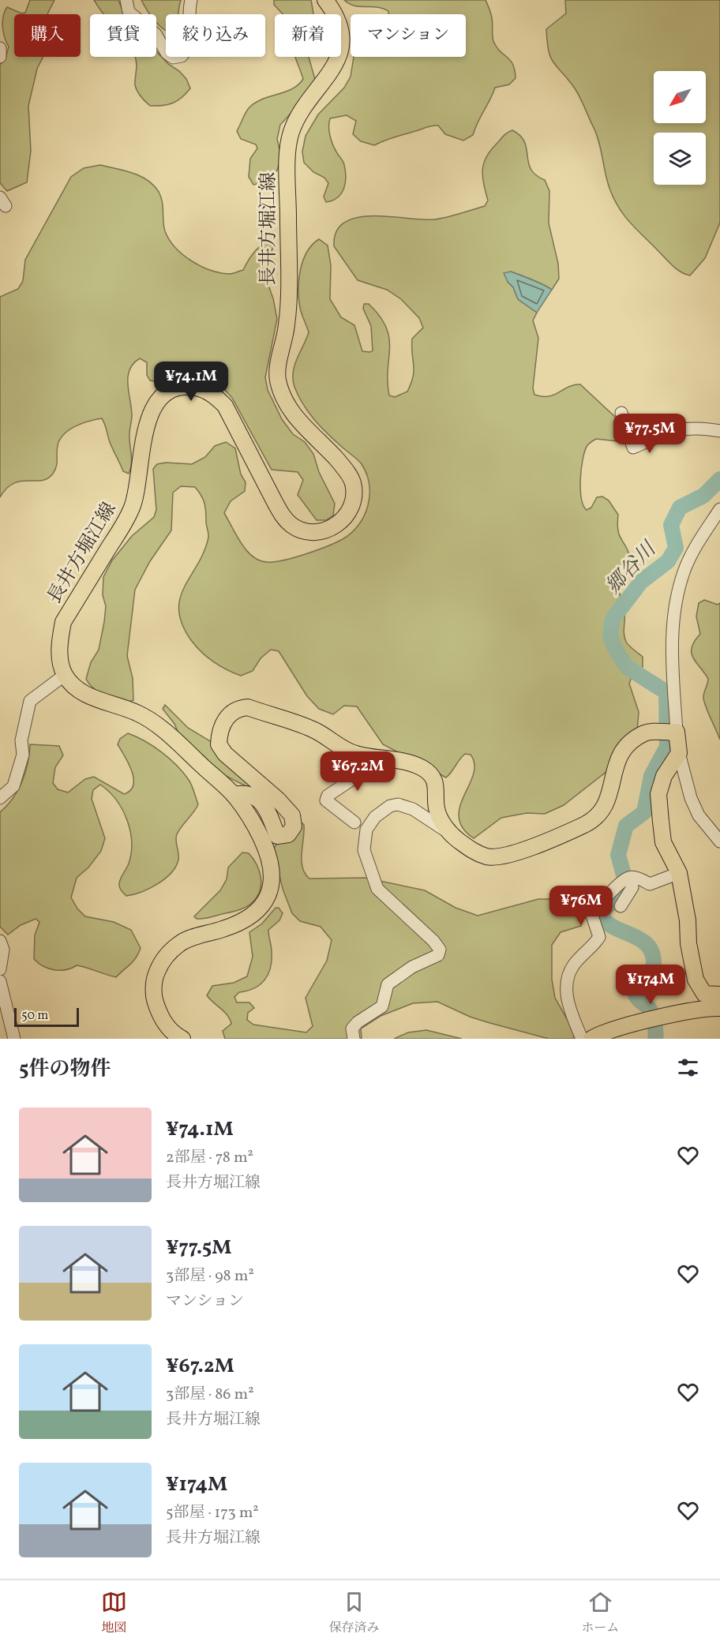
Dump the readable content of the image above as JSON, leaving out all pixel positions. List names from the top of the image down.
{
  "streets": {
    "main road": ["長井方堀江線"]
  },
  "water": ["郷谷川"],
  "scale_bar": "50 m",
  "north": "bottom left",
  "page": {
    "chip": [
      "購入",
      "賃貸",
      "絞り込み",
      "新着",
      "マンション"
    ],
    "price": [
      "¥74.1M",
      "¥77.5M",
      "¥67.2M",
      "¥76M",
      "¥174M"
    ],
    "scale": "50 m",
    "heading": "5件の物件",
    "list": [
      {
        "name": "¥74.1M",
        "note": "2部屋 · 78 m² · 長井方堀江線"
      },
      {
        "name": "¥77.5M",
        "note": "3部屋 · 98 m² · マンション"
      },
      {
        "name": "¥67.2M",
        "note": "3部屋 · 86 m² · 長井方堀江線"
      },
      {
        "name": "¥174M",
        "note": "5部屋 · 173 m² · 長井方堀江線"
      }
    ],
    "tabs": ["地図", "保存済み", "ホーム"]
  }
}
